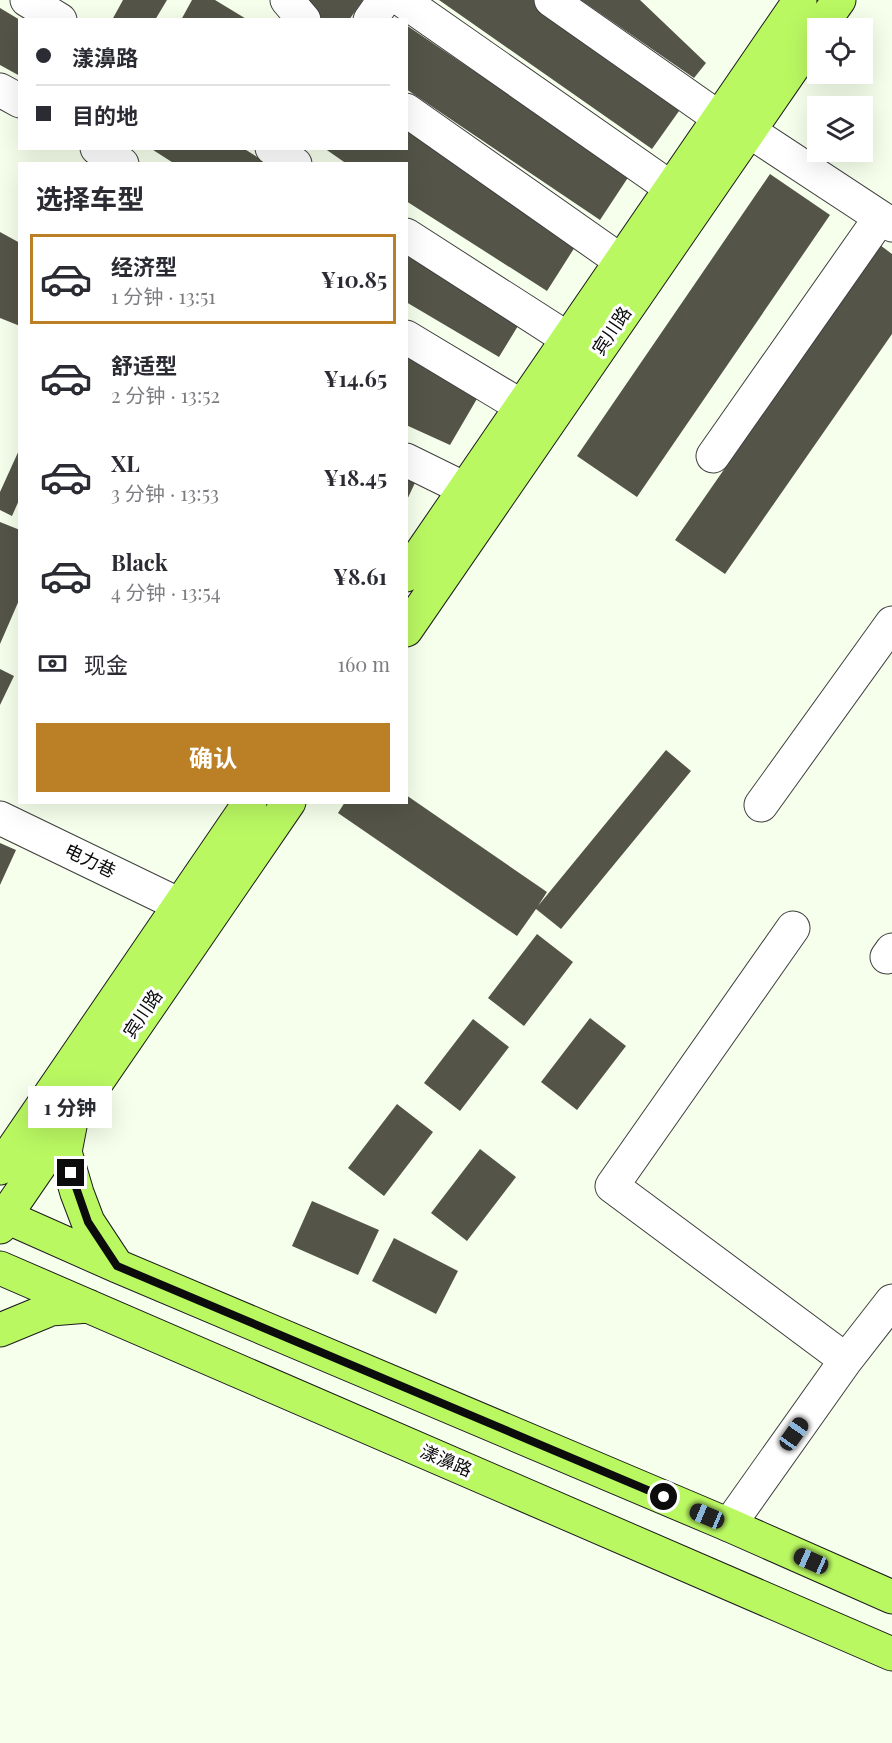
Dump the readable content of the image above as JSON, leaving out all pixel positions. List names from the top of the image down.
{
  "streets": {
    "main road": ["宾川路", "漾濞路"],
    "street": ["电力巷"]
  },
  "crossings": [
    ["宾川路", "电力巷"]
  ],
  "page": {
    "banner": ["漾濞路", "目的地"],
    "heading": "选择车型",
    "list": [
      {
        "name": "经济型",
        "note": "1 分钟 · 13:51",
        "value": "¥10.85"
      },
      {
        "name": "舒适型",
        "note": "2 分钟 · 13:52",
        "value": "¥14.65"
      },
      {
        "name": "XL",
        "note": "3 分钟 · 13:53",
        "value": "¥18.45"
      },
      {
        "name": "Black",
        "note": "4 分钟 · 13:54",
        "value": "¥8.61"
      }
    ],
    "pay": ["现金", "160 m"],
    "buttons": "确认",
    "bubble": "1 分钟"
  }
}
